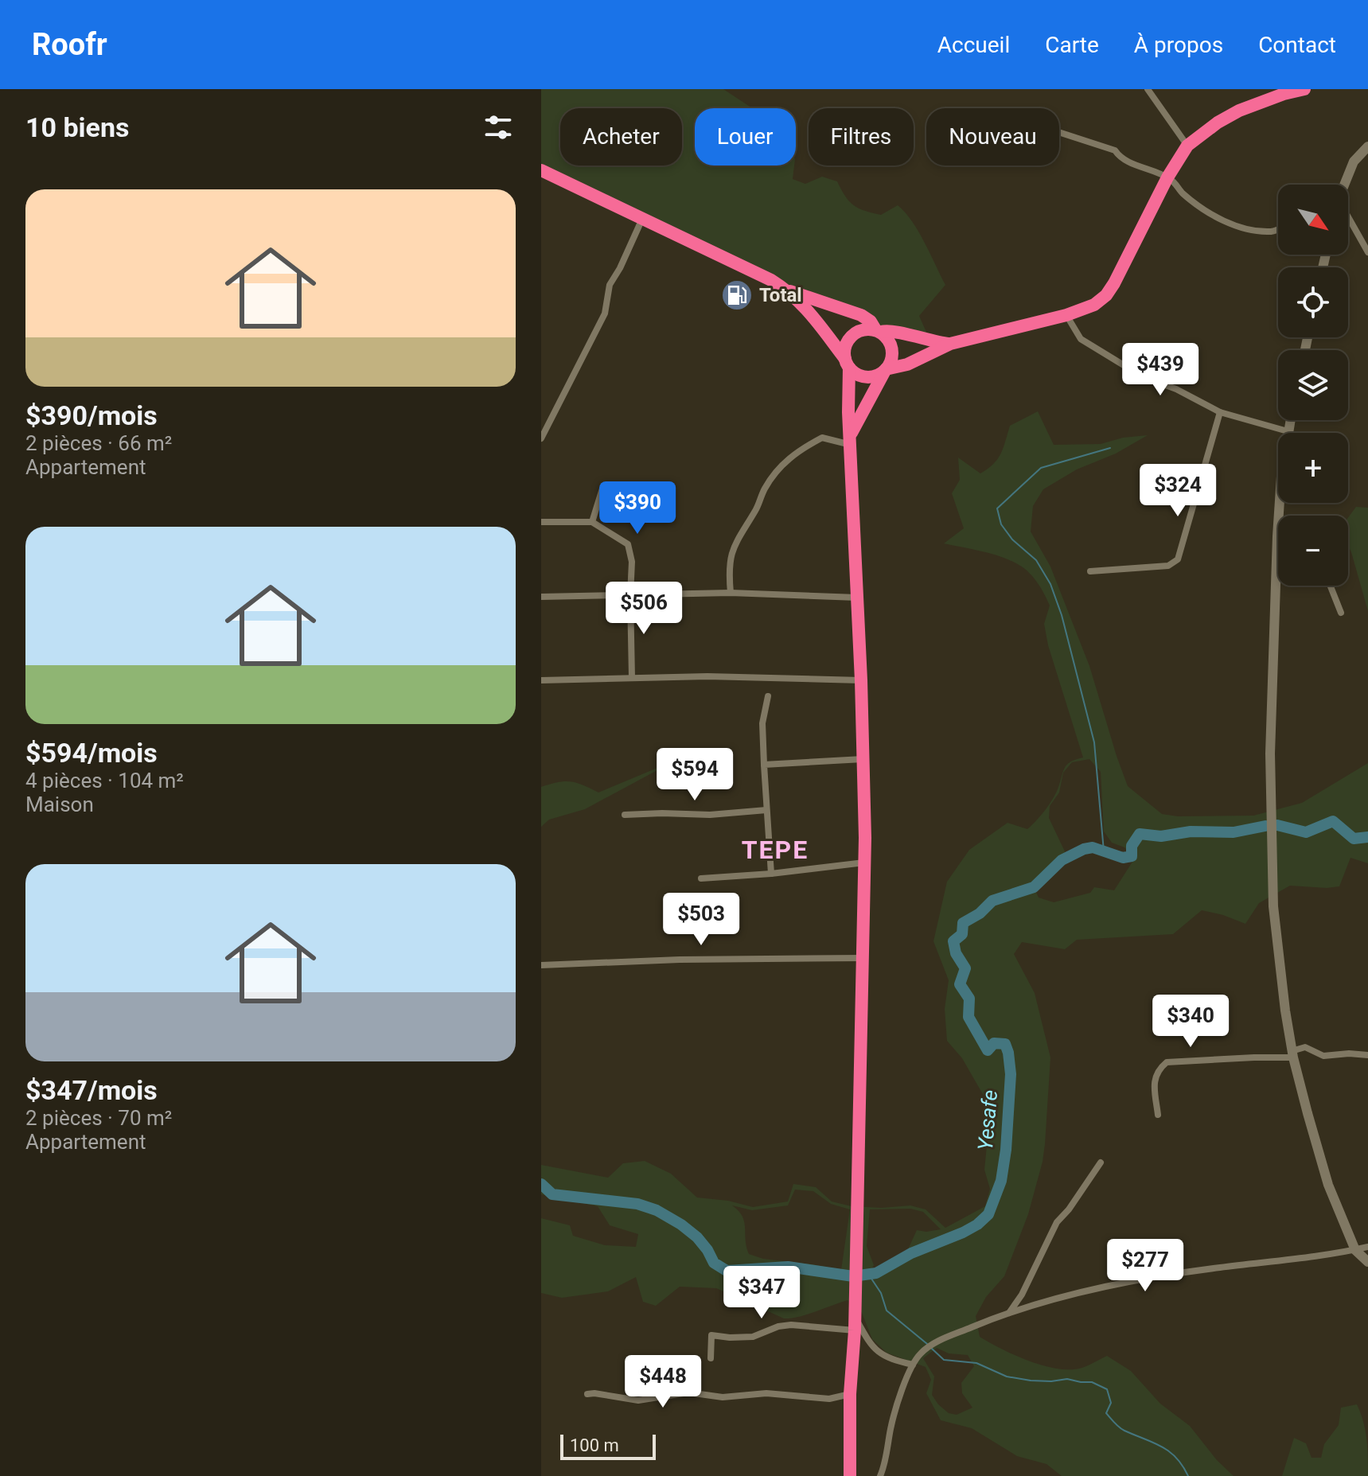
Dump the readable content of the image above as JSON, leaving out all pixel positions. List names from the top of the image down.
{
  "districts": ["TEPE"],
  "water": ["Yesafe"],
  "places": {
    "fuel station": ["Total"]
  },
  "scale_bar": "100 m",
  "north": "bottom right",
  "page": {
    "header": "Roofr",
    "nav": [
      "Accueil",
      "Carte",
      "À propos",
      "Contact"
    ],
    "heading": "10 biens",
    "chip": [
      "Acheter",
      "Louer",
      "Filtres",
      "Nouveau"
    ],
    "list": [
      {
        "name": "$390/mois",
        "note": "2 pièces · 66 m² · Appartement"
      },
      {
        "name": "$594/mois",
        "note": "4 pièces · 104 m² · Maison"
      },
      {
        "name": "$347/mois",
        "note": "2 pièces · 70 m² · Appartement"
      }
    ],
    "map_buttons": ["+", "−"],
    "price": [
      "$439",
      "$324",
      "$390",
      "$506",
      "$594",
      "$503",
      "$340",
      "$277",
      "$347",
      "$448"
    ],
    "scale": "100 m"
  }
}
